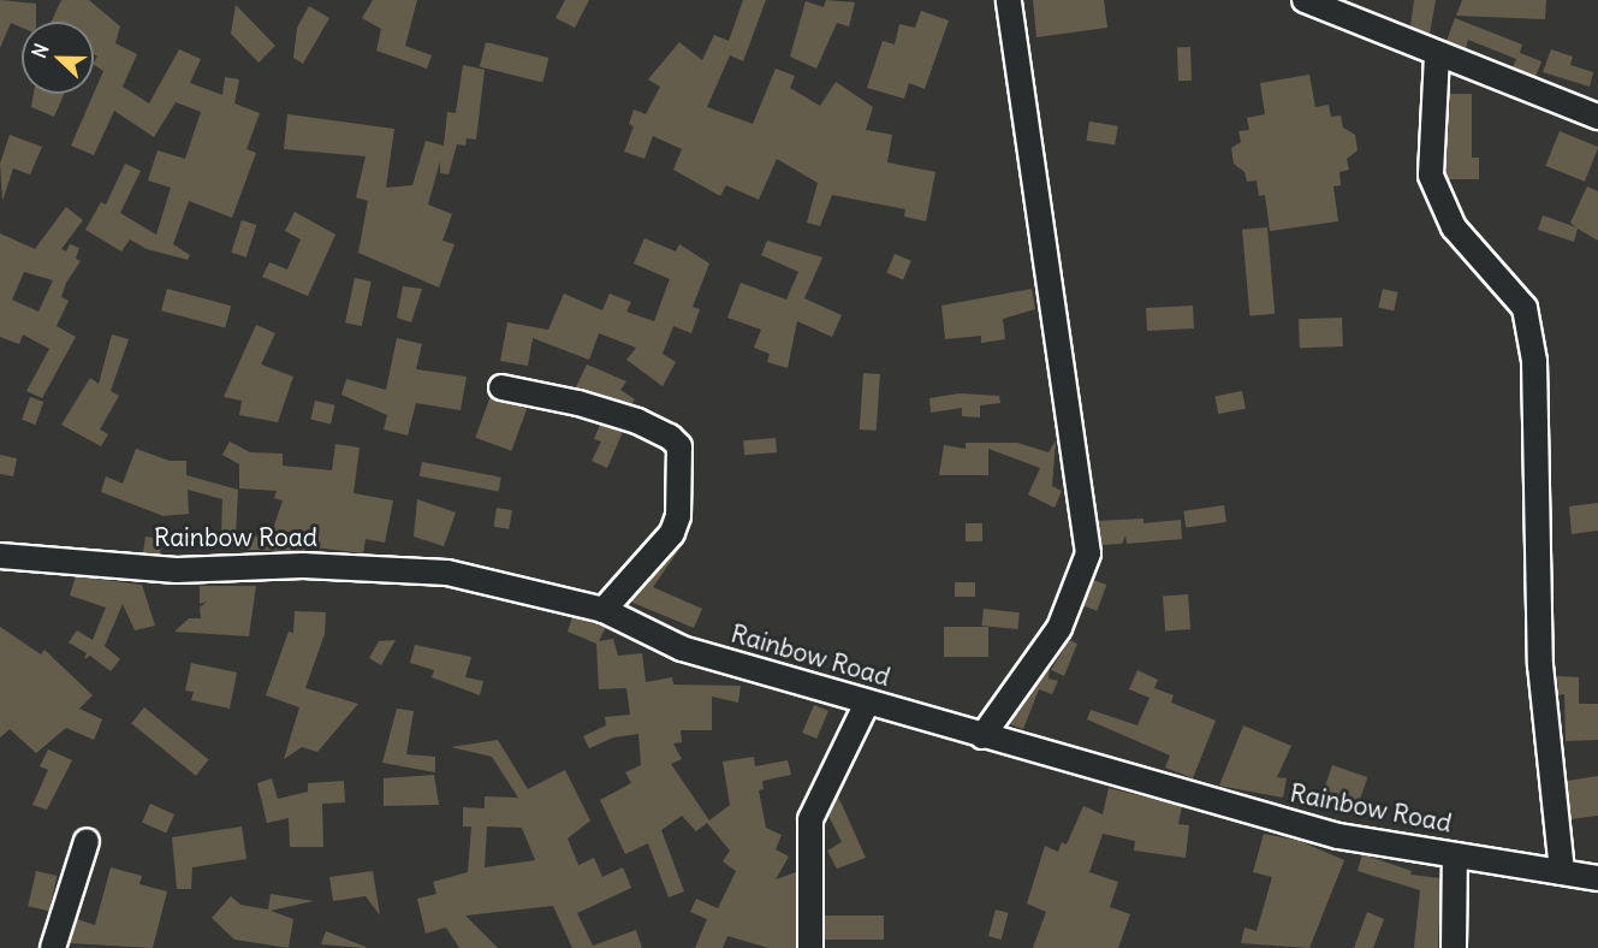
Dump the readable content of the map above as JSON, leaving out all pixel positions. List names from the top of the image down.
{
  "streets": {
    "street": ["Rainbow Road"]
  },
  "north": "left"
}
